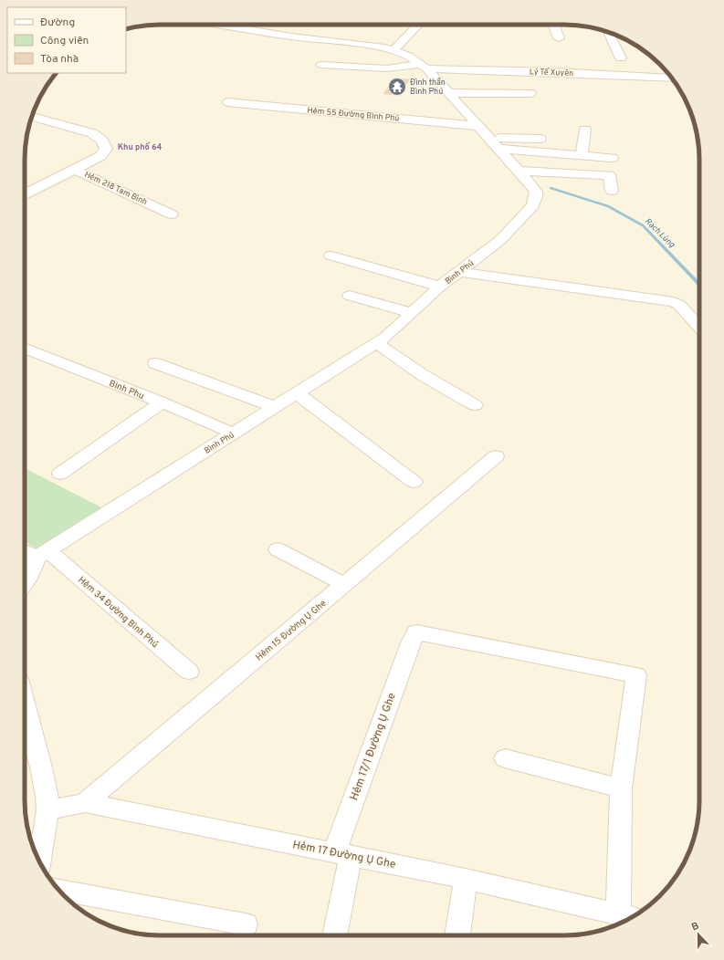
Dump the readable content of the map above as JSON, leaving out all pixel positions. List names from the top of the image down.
{
  "streets": {
    "street": [
      "Lý Tế Xuyên",
      "Hẻm 55 Đường Bình Phú",
      "Hẻm 218 Tam Bình",
      "Bình Phú",
      "Binh Phu",
      "Hẻm 34 Đường Bình Phú",
      "Hẻm 15 Đường Ụ Ghe",
      "Hẻm 17/1 Đường Ụ Ghe",
      "Hẻm 17 Đường Ụ Ghe"
    ]
  },
  "crossings": [
    ["Lý Tế Xuyên", "Bình Phú"],
    ["Hẻm 55 Đường Bình Phú", "Bình Phú"],
    ["Bình Phú", "Binh Phu"],
    ["Bình Phú", "Hẻm 34 Đường Bình Phú"],
    ["Hẻm 15 Đường Ụ Ghe", "Hẻm 17 Đường Ụ Ghe"],
    ["Hẻm 17/1 Đường Ụ Ghe", "Hẻm 17 Đường Ụ Ghe"]
  ],
  "districts": ["Khu phố 64"],
  "water": ["Rạch Lùng"],
  "places": {
    "temple": ["Đình thần Bình Phú"]
  },
  "legend": ["Đường", "Công viên", "Tòa nhà"],
  "north": "top"
}
